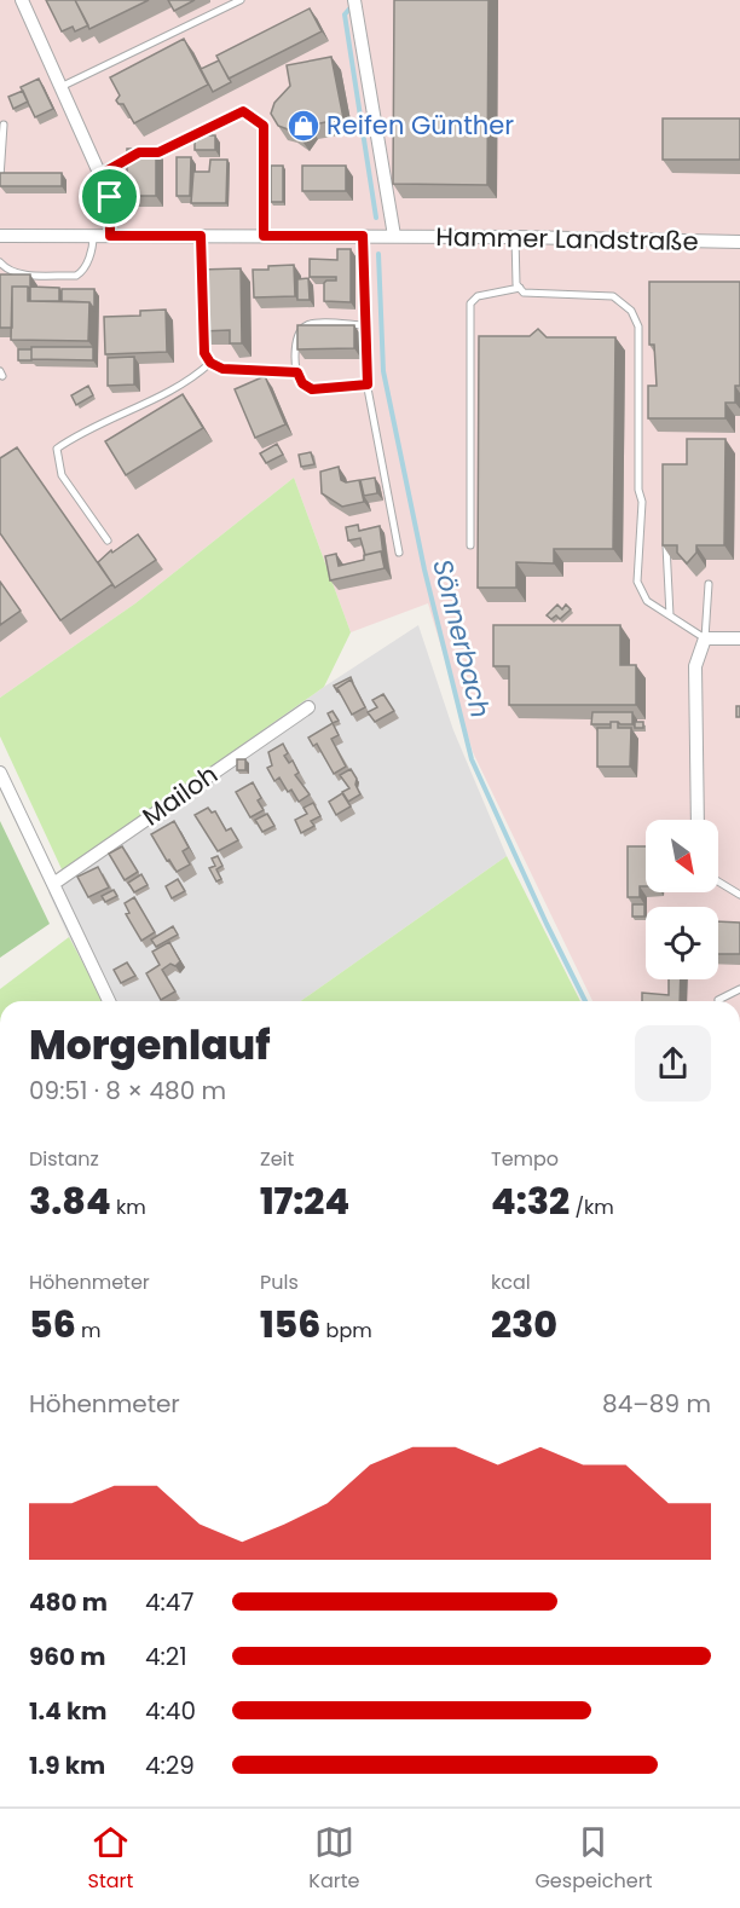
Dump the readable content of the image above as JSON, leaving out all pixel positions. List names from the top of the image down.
{
  "streets": {
    "street": ["Hammer Landstraße", "Mailoh"]
  },
  "water": ["Sönnerbach"],
  "places": {
    "shop": ["Reifen Günther"]
  },
  "north": "bottom right",
  "page": {
    "heading": ["Morgenlauf", "09:51 · 8 × 480 m"],
    "stats": [
      ["Distanz", "3.84 km"],
      ["Zeit", "17:24"],
      ["Tempo", "4:32 /km"],
      ["Höhenmeter", "56 m"],
      ["Puls", "156 bpm"],
      ["kcal", "230"]
    ],
    "chart": ["Höhenmeter", "84–89 m"],
    "list": [
      {
        "name": "480 m",
        "note": "4:47"
      },
      {
        "name": "960 m",
        "note": "4:21"
      },
      {
        "name": "1.4 km",
        "note": "4:40"
      },
      {
        "name": "1.9 km",
        "note": "4:29"
      }
    ],
    "tabs": ["Start", "Karte", "Gespeichert"]
  }
}
